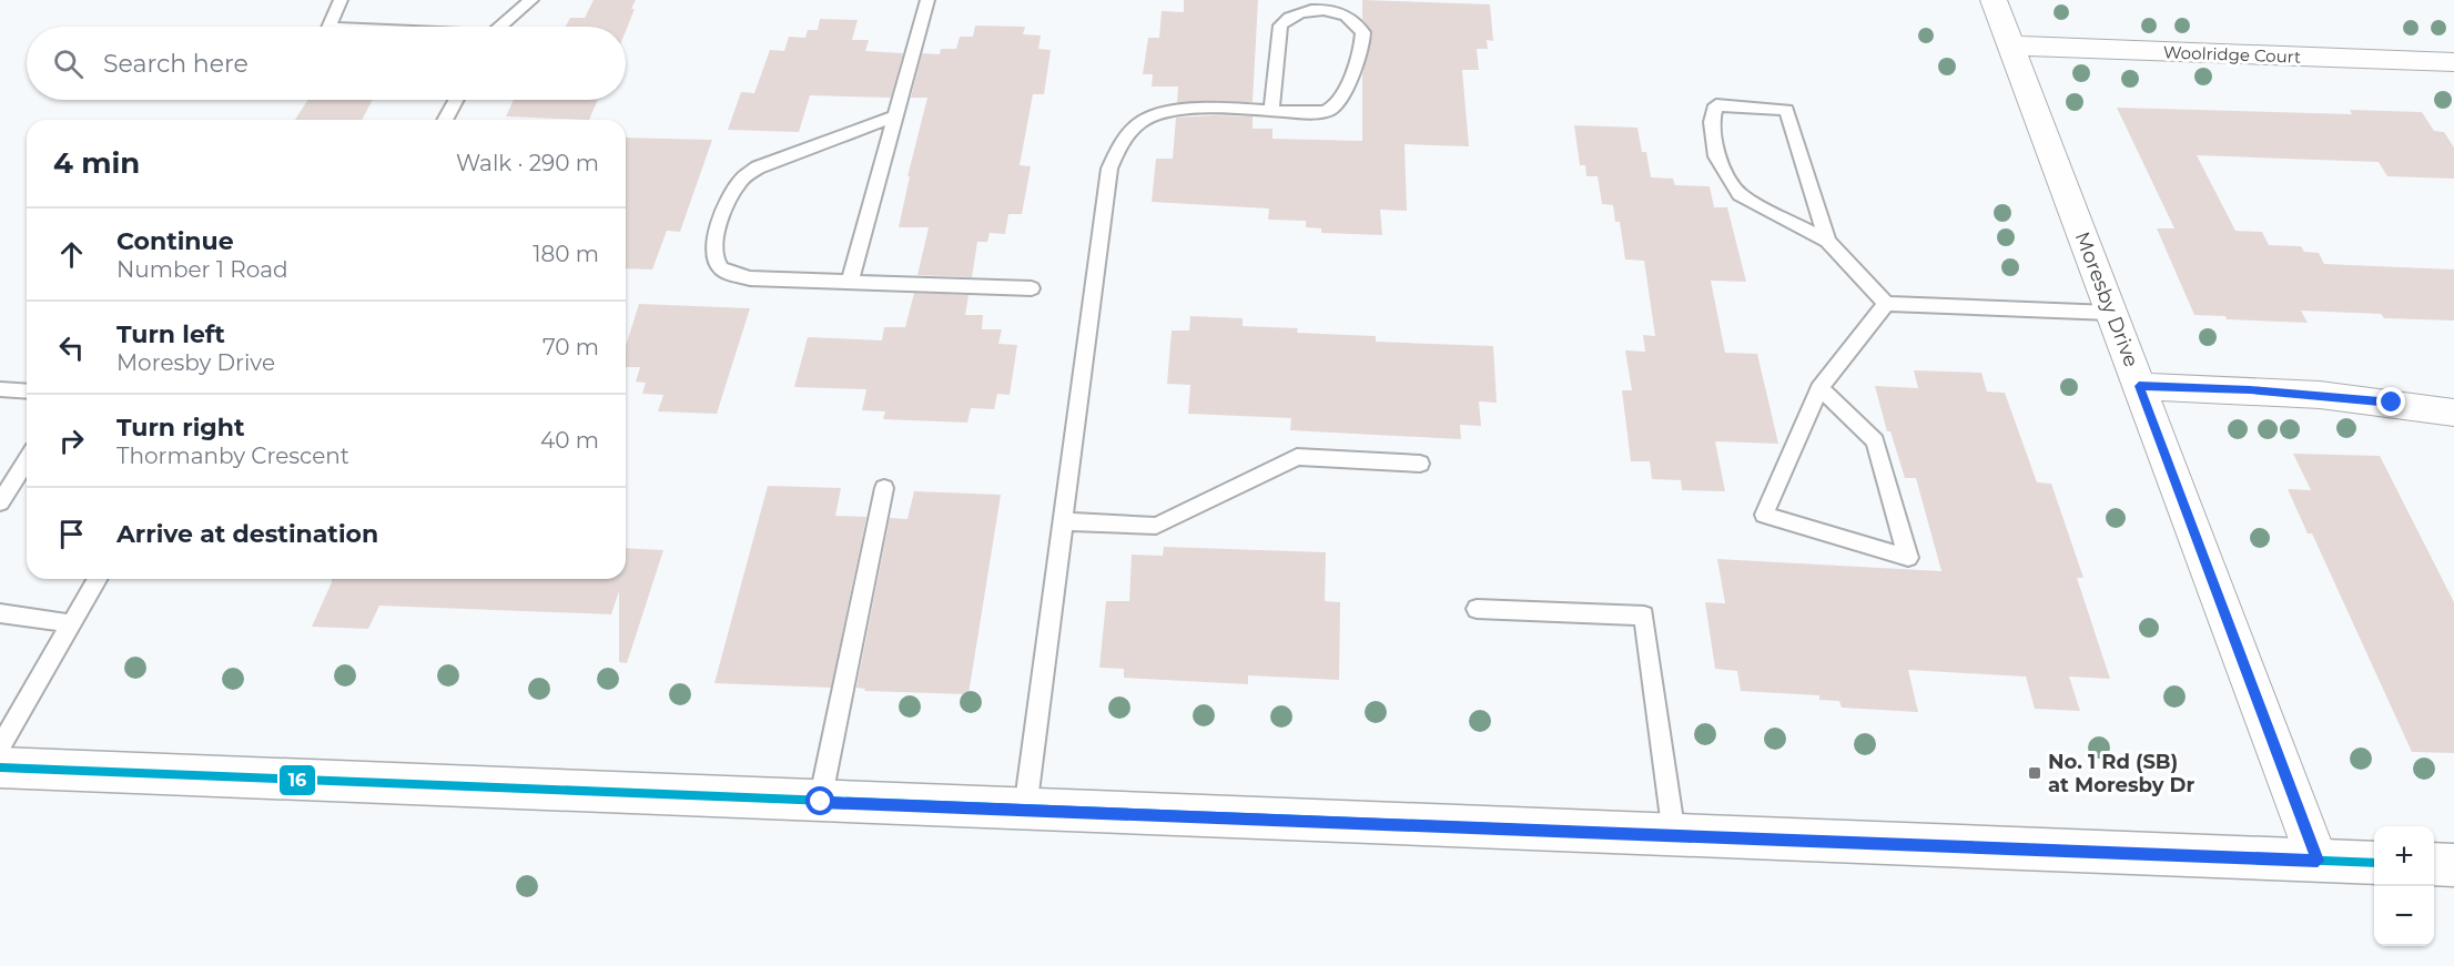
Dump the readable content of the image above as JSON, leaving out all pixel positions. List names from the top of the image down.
{
  "streets": {
    "street": ["Woolridge Court", "Moresby Drive"]
  },
  "crossings": [
    ["Woolridge Court", "Moresby Drive"]
  ],
  "places": {
    "transit": ["No. 1 Rd (SB) at Moresby Dr"]
  },
  "lines": ["transit line 16"],
  "page": {
    "search": "Search here",
    "heading": ["4 min", "Walk · 290 m"],
    "list": [
      ["Continue", "Number 1 Road", "180 m"],
      ["Turn left", "Moresby Drive", "70 m"],
      ["Turn right", "Thormanby Crescent", "40 m"],
      "Arrive at destination"
    ],
    "map_buttons": ["+", "−"]
  }
}
